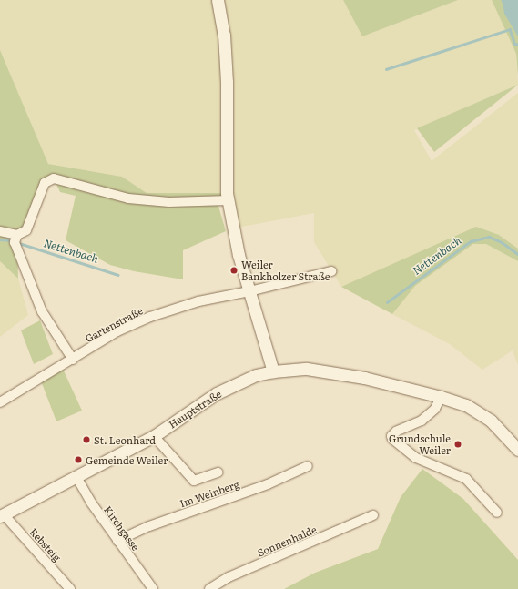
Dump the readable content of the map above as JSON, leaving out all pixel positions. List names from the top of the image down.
{
  "streets": {
    "street": [
      "Gartenstraße",
      "Hauptstraße",
      "Im Weinberg",
      "Kirchgasse",
      "Sonnenhalde",
      "Rebsteig"
    ]
  },
  "crossings": [
    ["Hauptstraße", "Kirchgasse"],
    ["Hauptstraße", "Rebsteig"],
    ["Im Weinberg", "Kirchgasse"]
  ],
  "water": ["Nettenbach"],
  "places": [
    "Weiler Bankholzer Straße",
    "St. Leonhard",
    "Grundschule Weiler",
    "Gemeinde Weiler"
  ]
}
